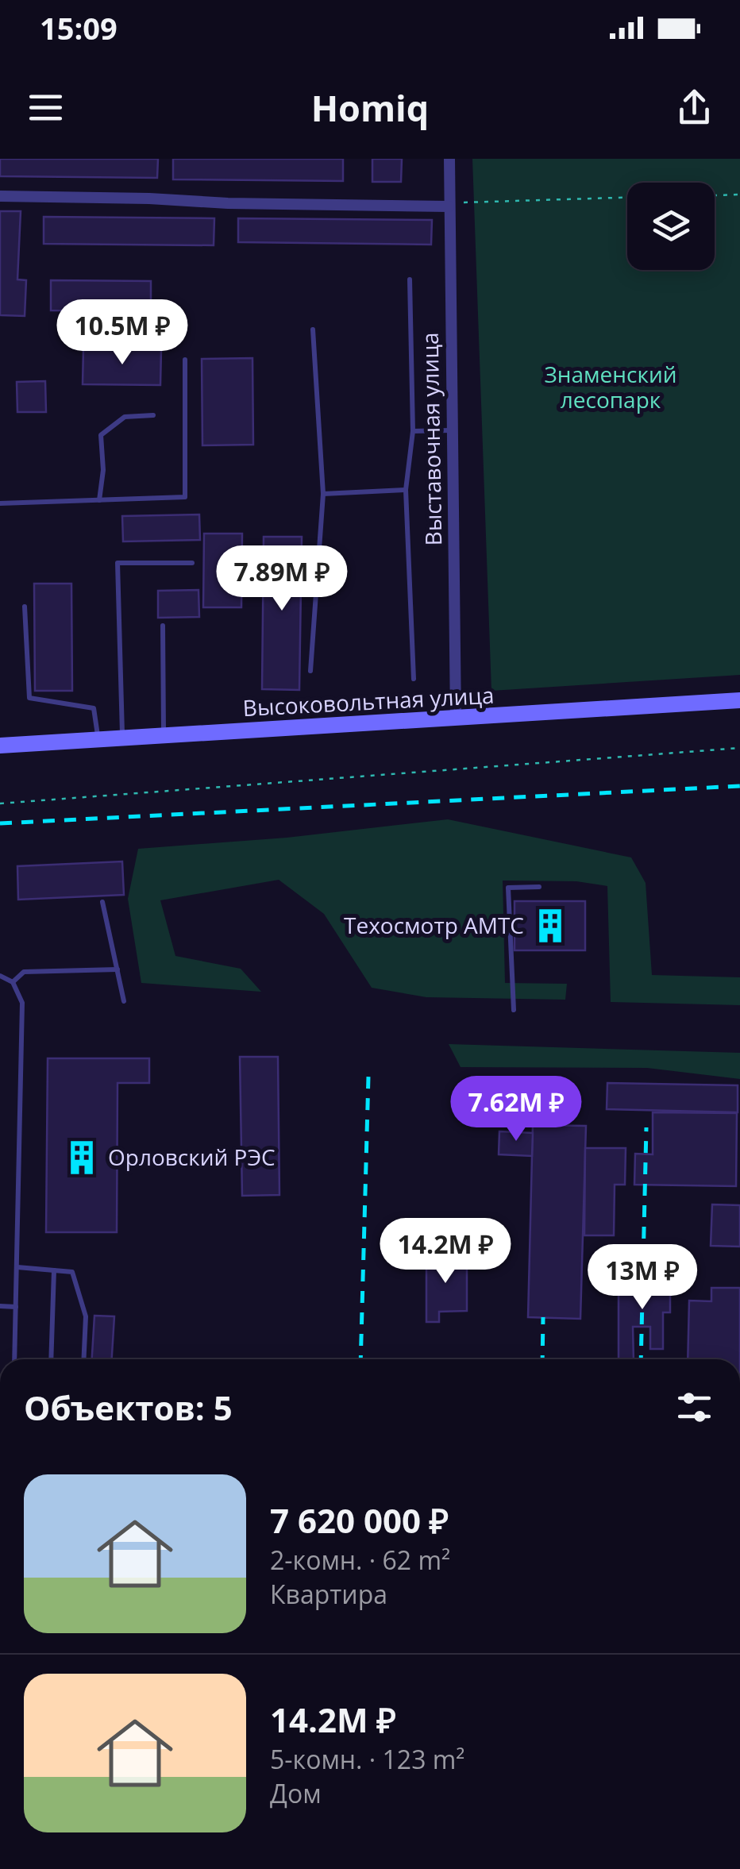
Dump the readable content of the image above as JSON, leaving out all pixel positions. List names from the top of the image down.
{
  "streets": {
    "main road": ["Высоковольтная улица"],
    "street": ["Выставочная улица"]
  },
  "crossings": [
    ["Выставочная улица", "Высоковольтная улица"]
  ],
  "parks": ["Знаменский лесопарк"],
  "places": {
    "building": ["Техосмотр АМТС", "Орловский РЭС"]
  },
  "page": {
    "status": "15:09",
    "header": "Homiq",
    "price": [
      "10.5M ₽",
      "7.89M ₽",
      "7.62M ₽",
      "14.2M ₽",
      "13M ₽"
    ],
    "heading": "Объектов: 5",
    "list": [
      {
        "name": "7 620 000 ₽",
        "note": "2-комн. · 62 m² · Квартира"
      },
      {
        "name": "14.2M ₽",
        "note": "5-комн. · 123 m² · Дом"
      }
    ]
  }
}
